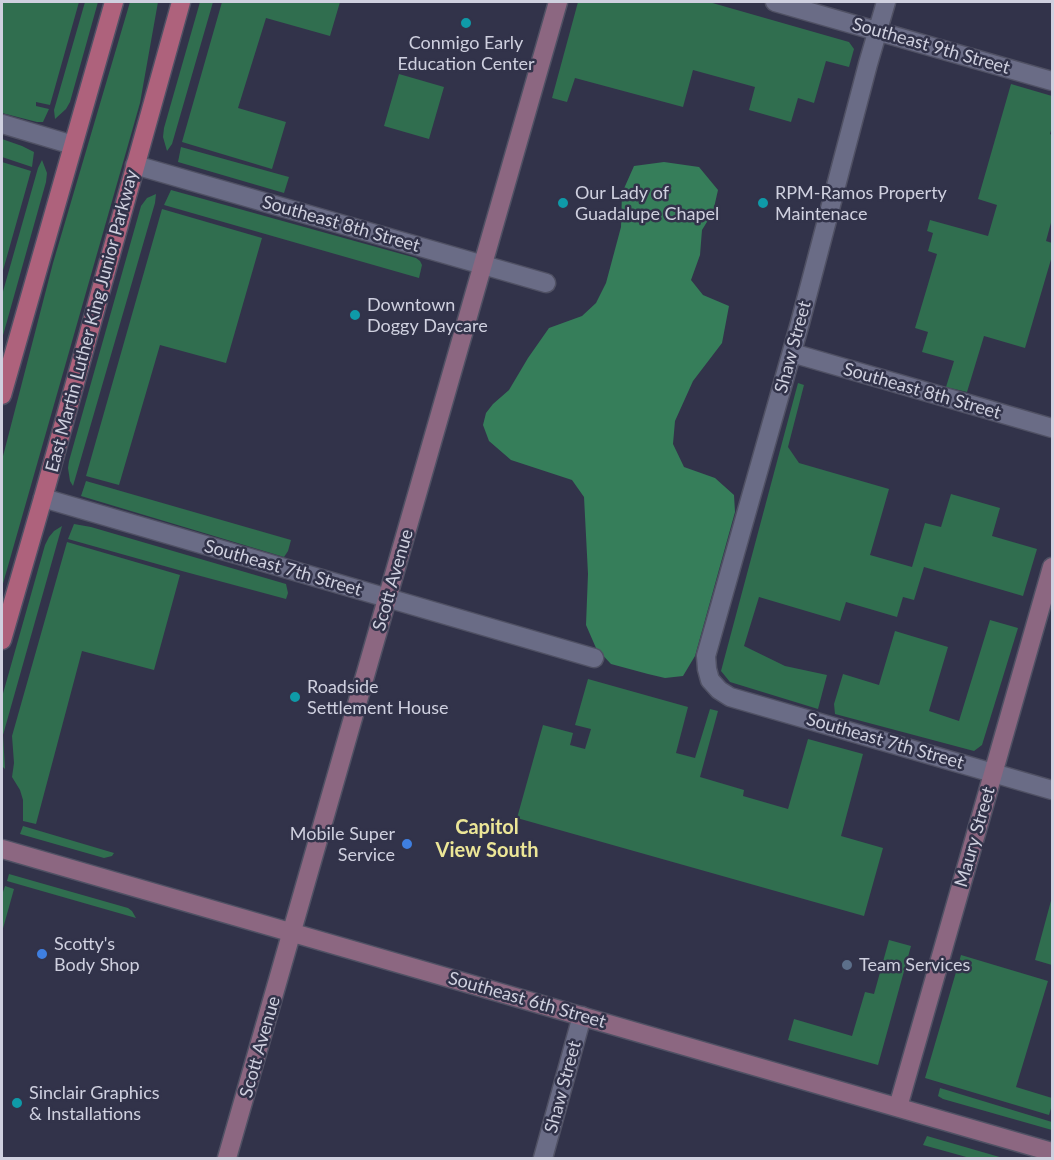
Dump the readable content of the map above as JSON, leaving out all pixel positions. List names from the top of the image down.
{
  "streets": {
    "main road": [
      "East Martin Luther King Junior Parkway",
      "Scott Avenue",
      "Maury Street",
      "Southeast 6th Street"
    ],
    "street": [
      "Southeast 9th Street",
      "Southeast 8th Street",
      "Shaw Street",
      "Southeast 7th Street"
    ]
  },
  "crossings": [
    ["Southeast 9th Street", "Shaw Street"],
    ["Southeast 8th Street", "East Martin Luther King Junior Parkway"],
    ["Southeast 8th Street", "Shaw Street"],
    ["Southeast 8th Street", "Scott Avenue"],
    ["East Martin Luther King Junior Parkway", "Southeast 7th Street"],
    ["Shaw Street", "Southeast 7th Street"],
    ["Shaw Street", "Southeast 6th Street"],
    ["Southeast 7th Street", "Scott Avenue"],
    ["Southeast 7th Street", "Maury Street"],
    ["Scott Avenue", "Southeast 6th Street"],
    ["Maury Street", "Southeast 6th Street"]
  ],
  "districts": ["Capitol View South"],
  "places": [
    "Conmigo Early Education Center",
    "Our Lady of Guadalupe Chapel",
    "RPM-Ramos Property Maintenace",
    "Downtown Doggy Daycare",
    "Roadside Settlement House",
    "Mobile Super Service",
    "Scotty's Body Shop",
    "Team Services",
    "Sinclair Graphics & Installations"
  ]
}
